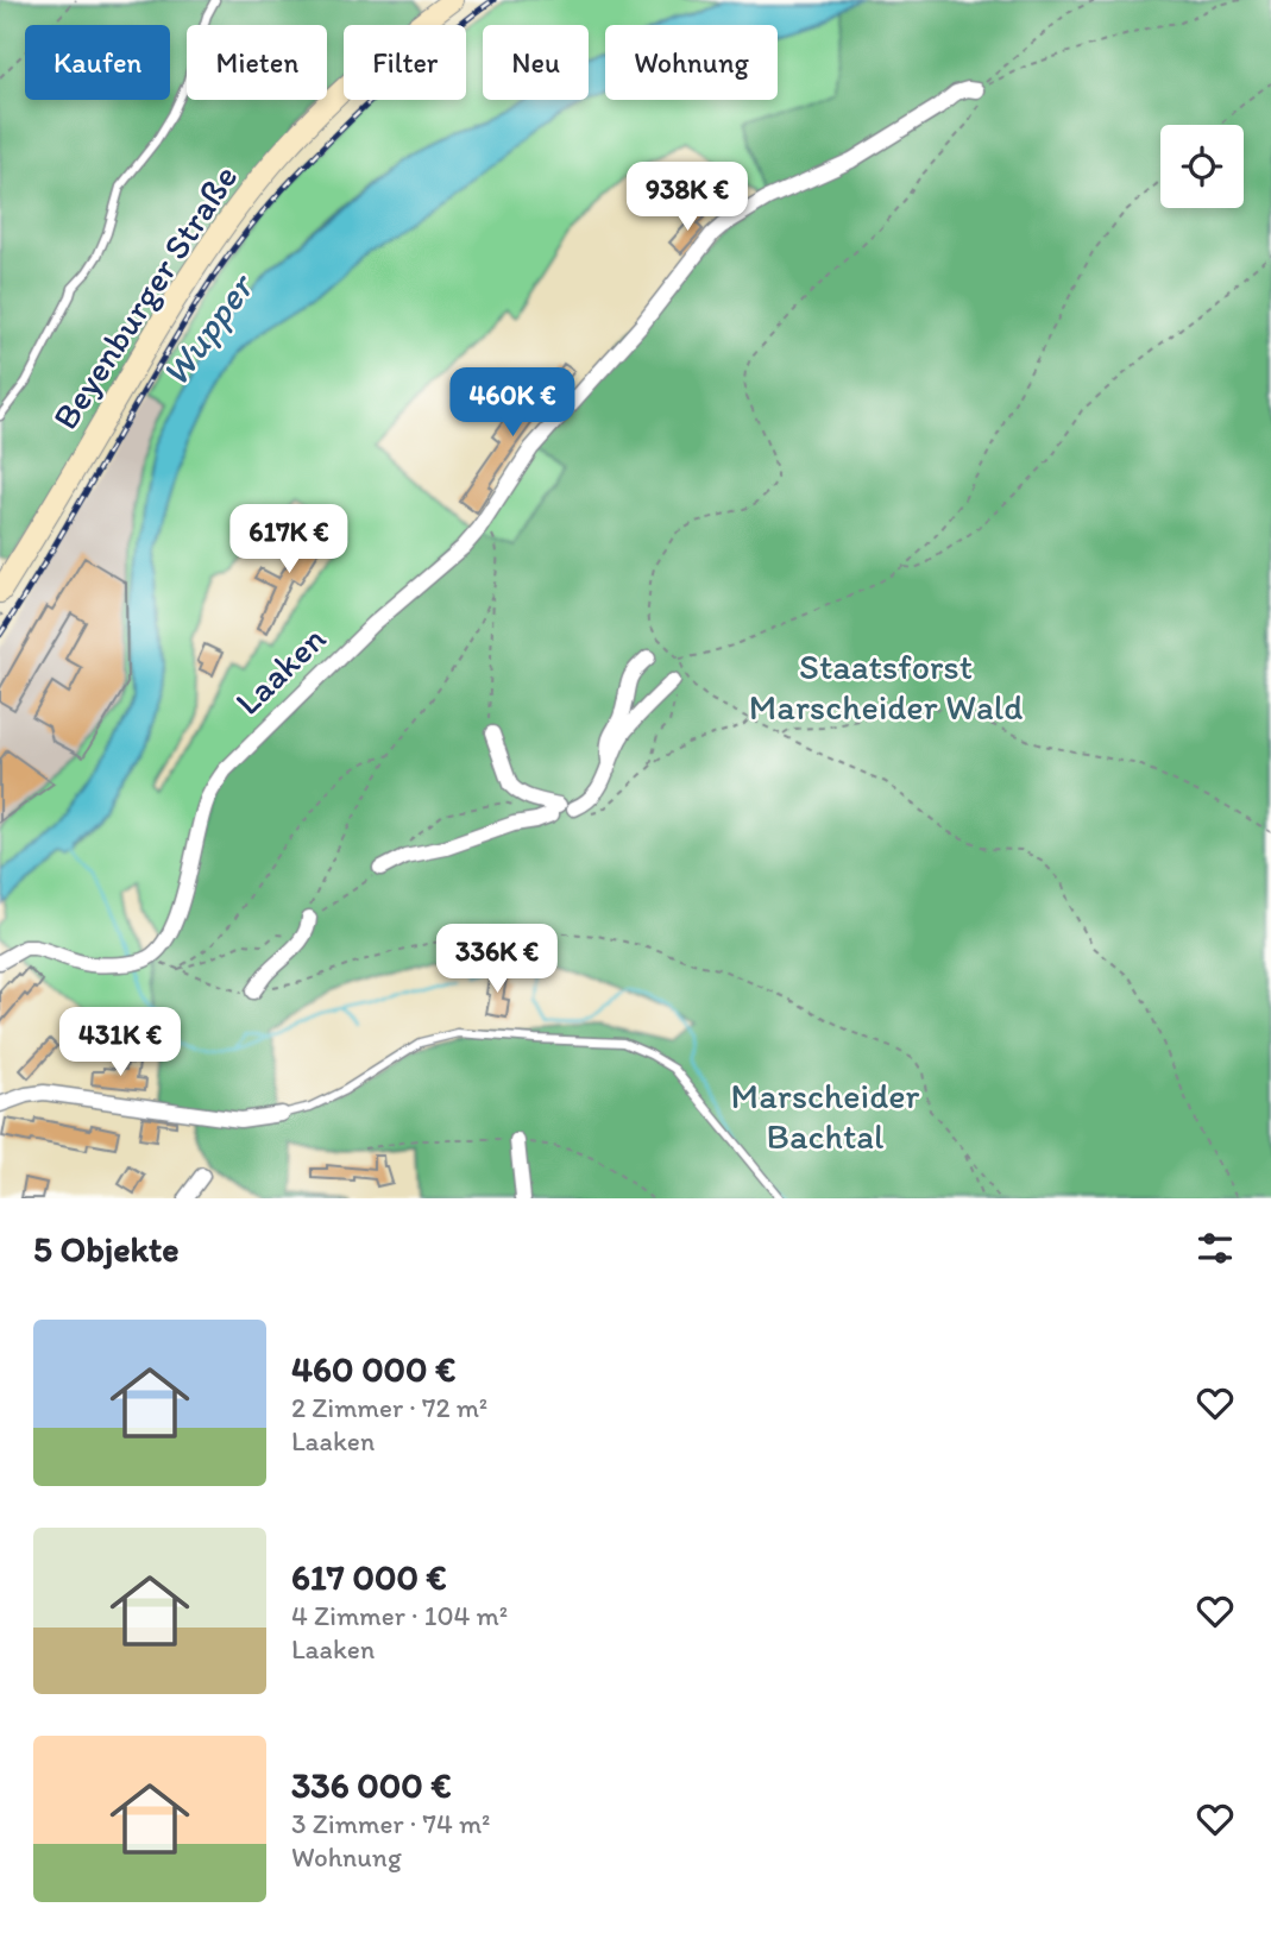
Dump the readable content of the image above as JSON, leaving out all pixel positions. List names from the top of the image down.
{
  "streets": {
    "main road": ["Beyenburger Straße"],
    "street": ["Laaken"]
  },
  "water": ["Wupper"],
  "parks": ["Staatsforst Marscheider Wald", "Marscheider Bachtal"],
  "page": {
    "chip": [
      "Kaufen",
      "Mieten",
      "Filter",
      "Neu",
      "Wohnung"
    ],
    "price": [
      "938K €",
      "460K €",
      "617K €",
      "336K €",
      "431K €"
    ],
    "heading": "5 Objekte",
    "list": [
      {
        "name": "460 000 €",
        "note": "2 Zimmer · 72 m² · Laaken"
      },
      {
        "name": "617 000 €",
        "note": "4 Zimmer · 104 m² · Laaken"
      },
      {
        "name": "336 000 €",
        "note": "3 Zimmer · 74 m² · Wohnung"
      }
    ]
  }
}
